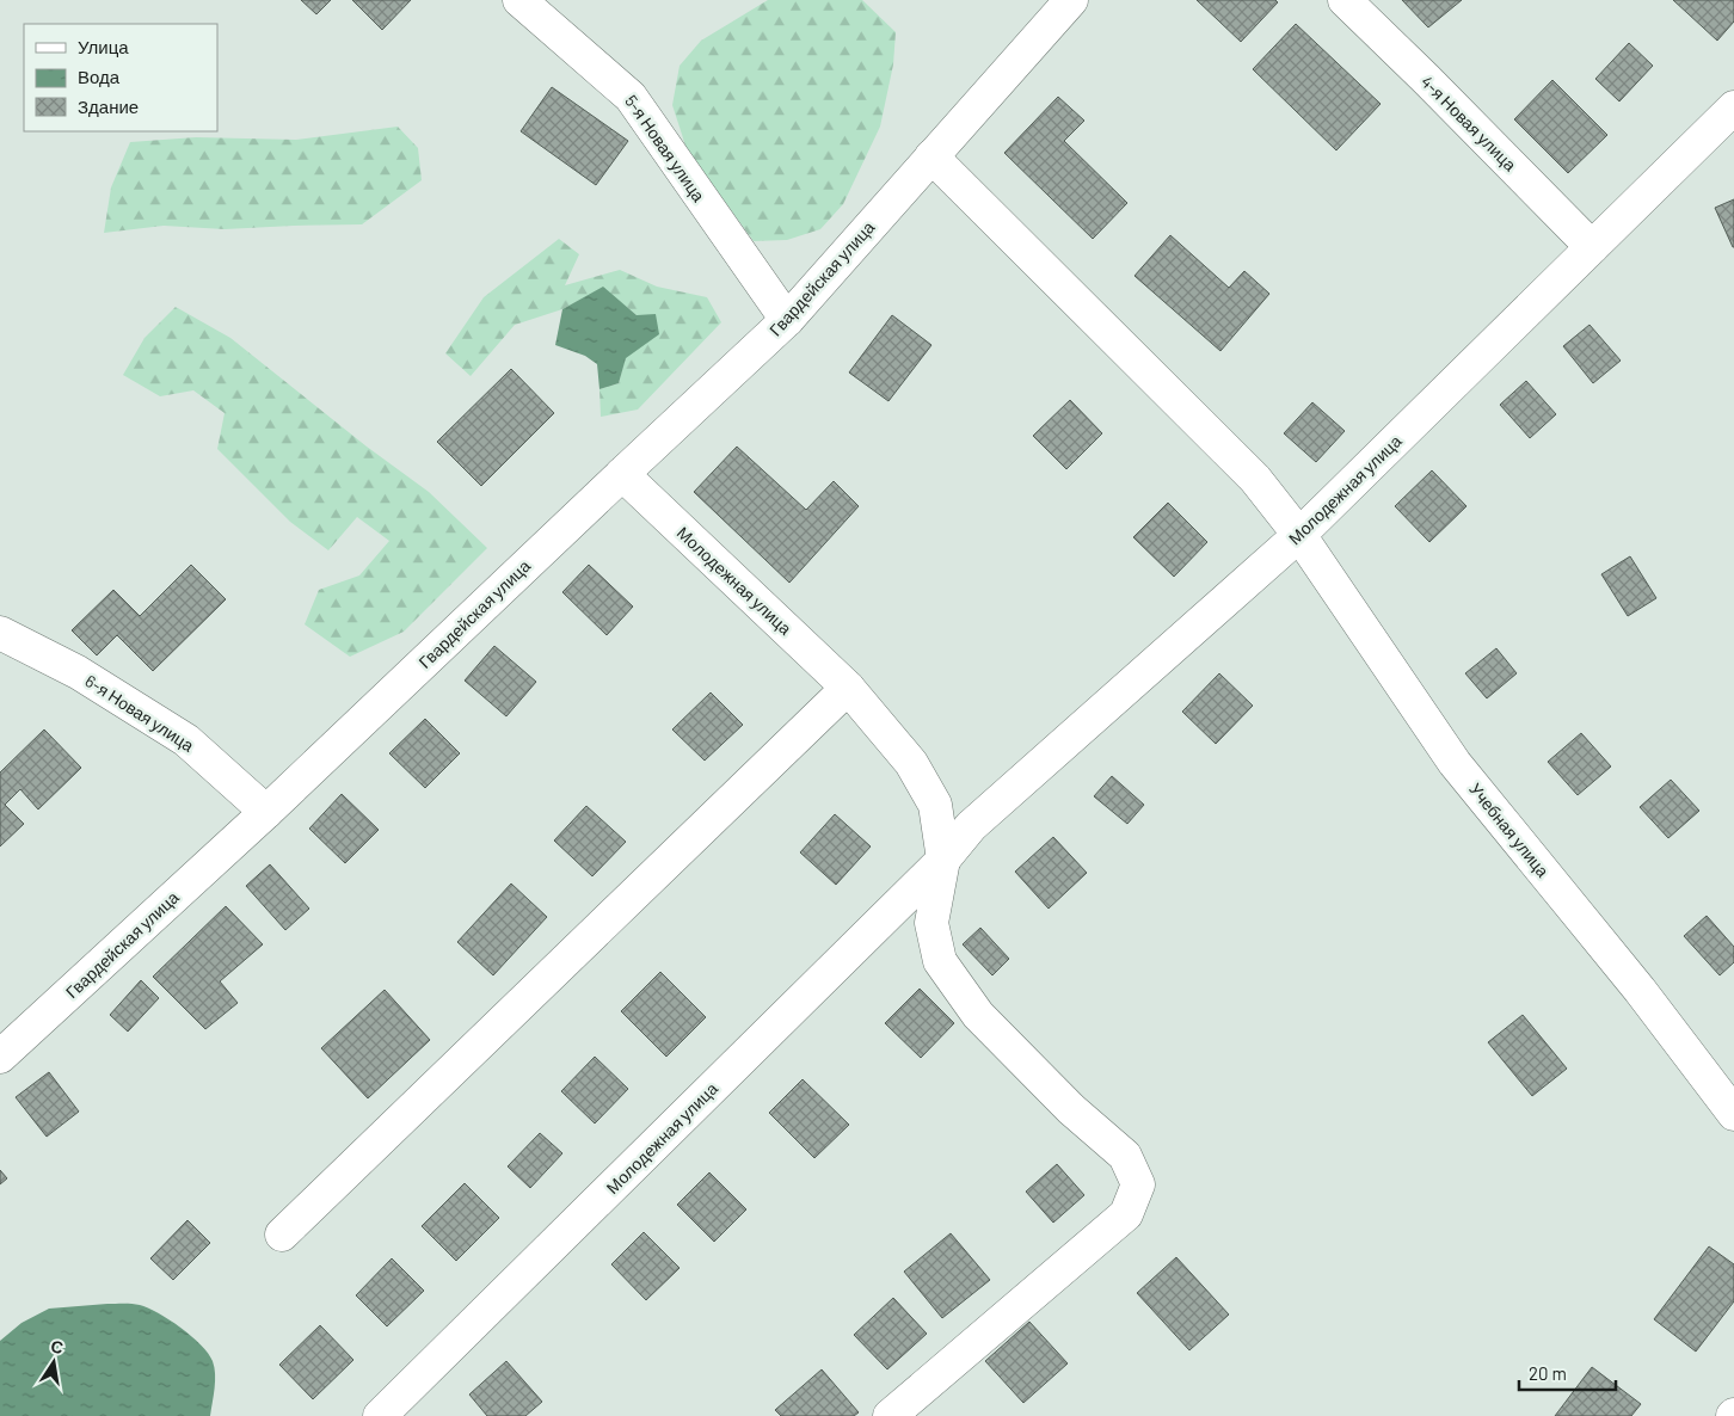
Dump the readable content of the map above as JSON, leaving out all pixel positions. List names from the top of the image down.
{
  "streets": {
    "street": [
      "4-я Новая улица",
      "5-я Новая улица",
      "Гвардейская улица",
      "Молодежная улица",
      "6-я Новая улица",
      "Учебная улица"
    ]
  },
  "crossings": [
    ["4-я Новая улица", "Молодежная улица"],
    ["5-я Новая улица", "Гвардейская улица"],
    ["Гвардейская улица", "Молодежная улица"],
    ["Гвардейская улица", "6-я Новая улица"],
    ["Молодежная улица", "Учебная улица"]
  ],
  "legend": ["Улица", "Вода", "Здание"],
  "scale_bar": "20 m",
  "north": "top"
}
